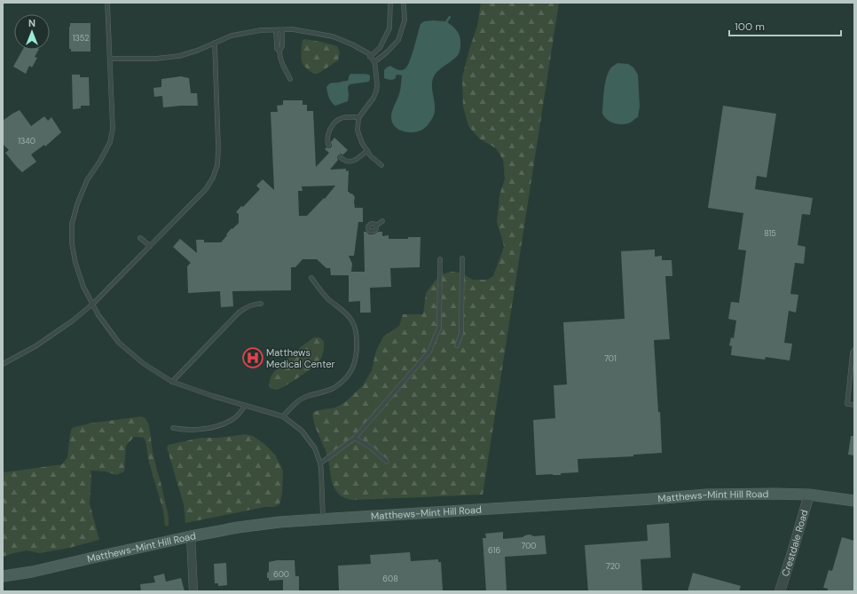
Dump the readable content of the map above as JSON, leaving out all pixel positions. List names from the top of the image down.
{
  "streets": {
    "main road": ["Matthews-Mint Hill Road"],
    "street": ["Crestdale Road"]
  },
  "crossings": [
    ["Matthews-Mint Hill Road", "Crestdale Road"]
  ],
  "places": {
    "hospital": ["Matthews Medical Center"]
  },
  "house_numbers": [
    "1352",
    "1340",
    "815",
    "701",
    "700",
    "616",
    "720",
    "600",
    "608"
  ],
  "scale_bar": "100 m",
  "north": "top"
}
